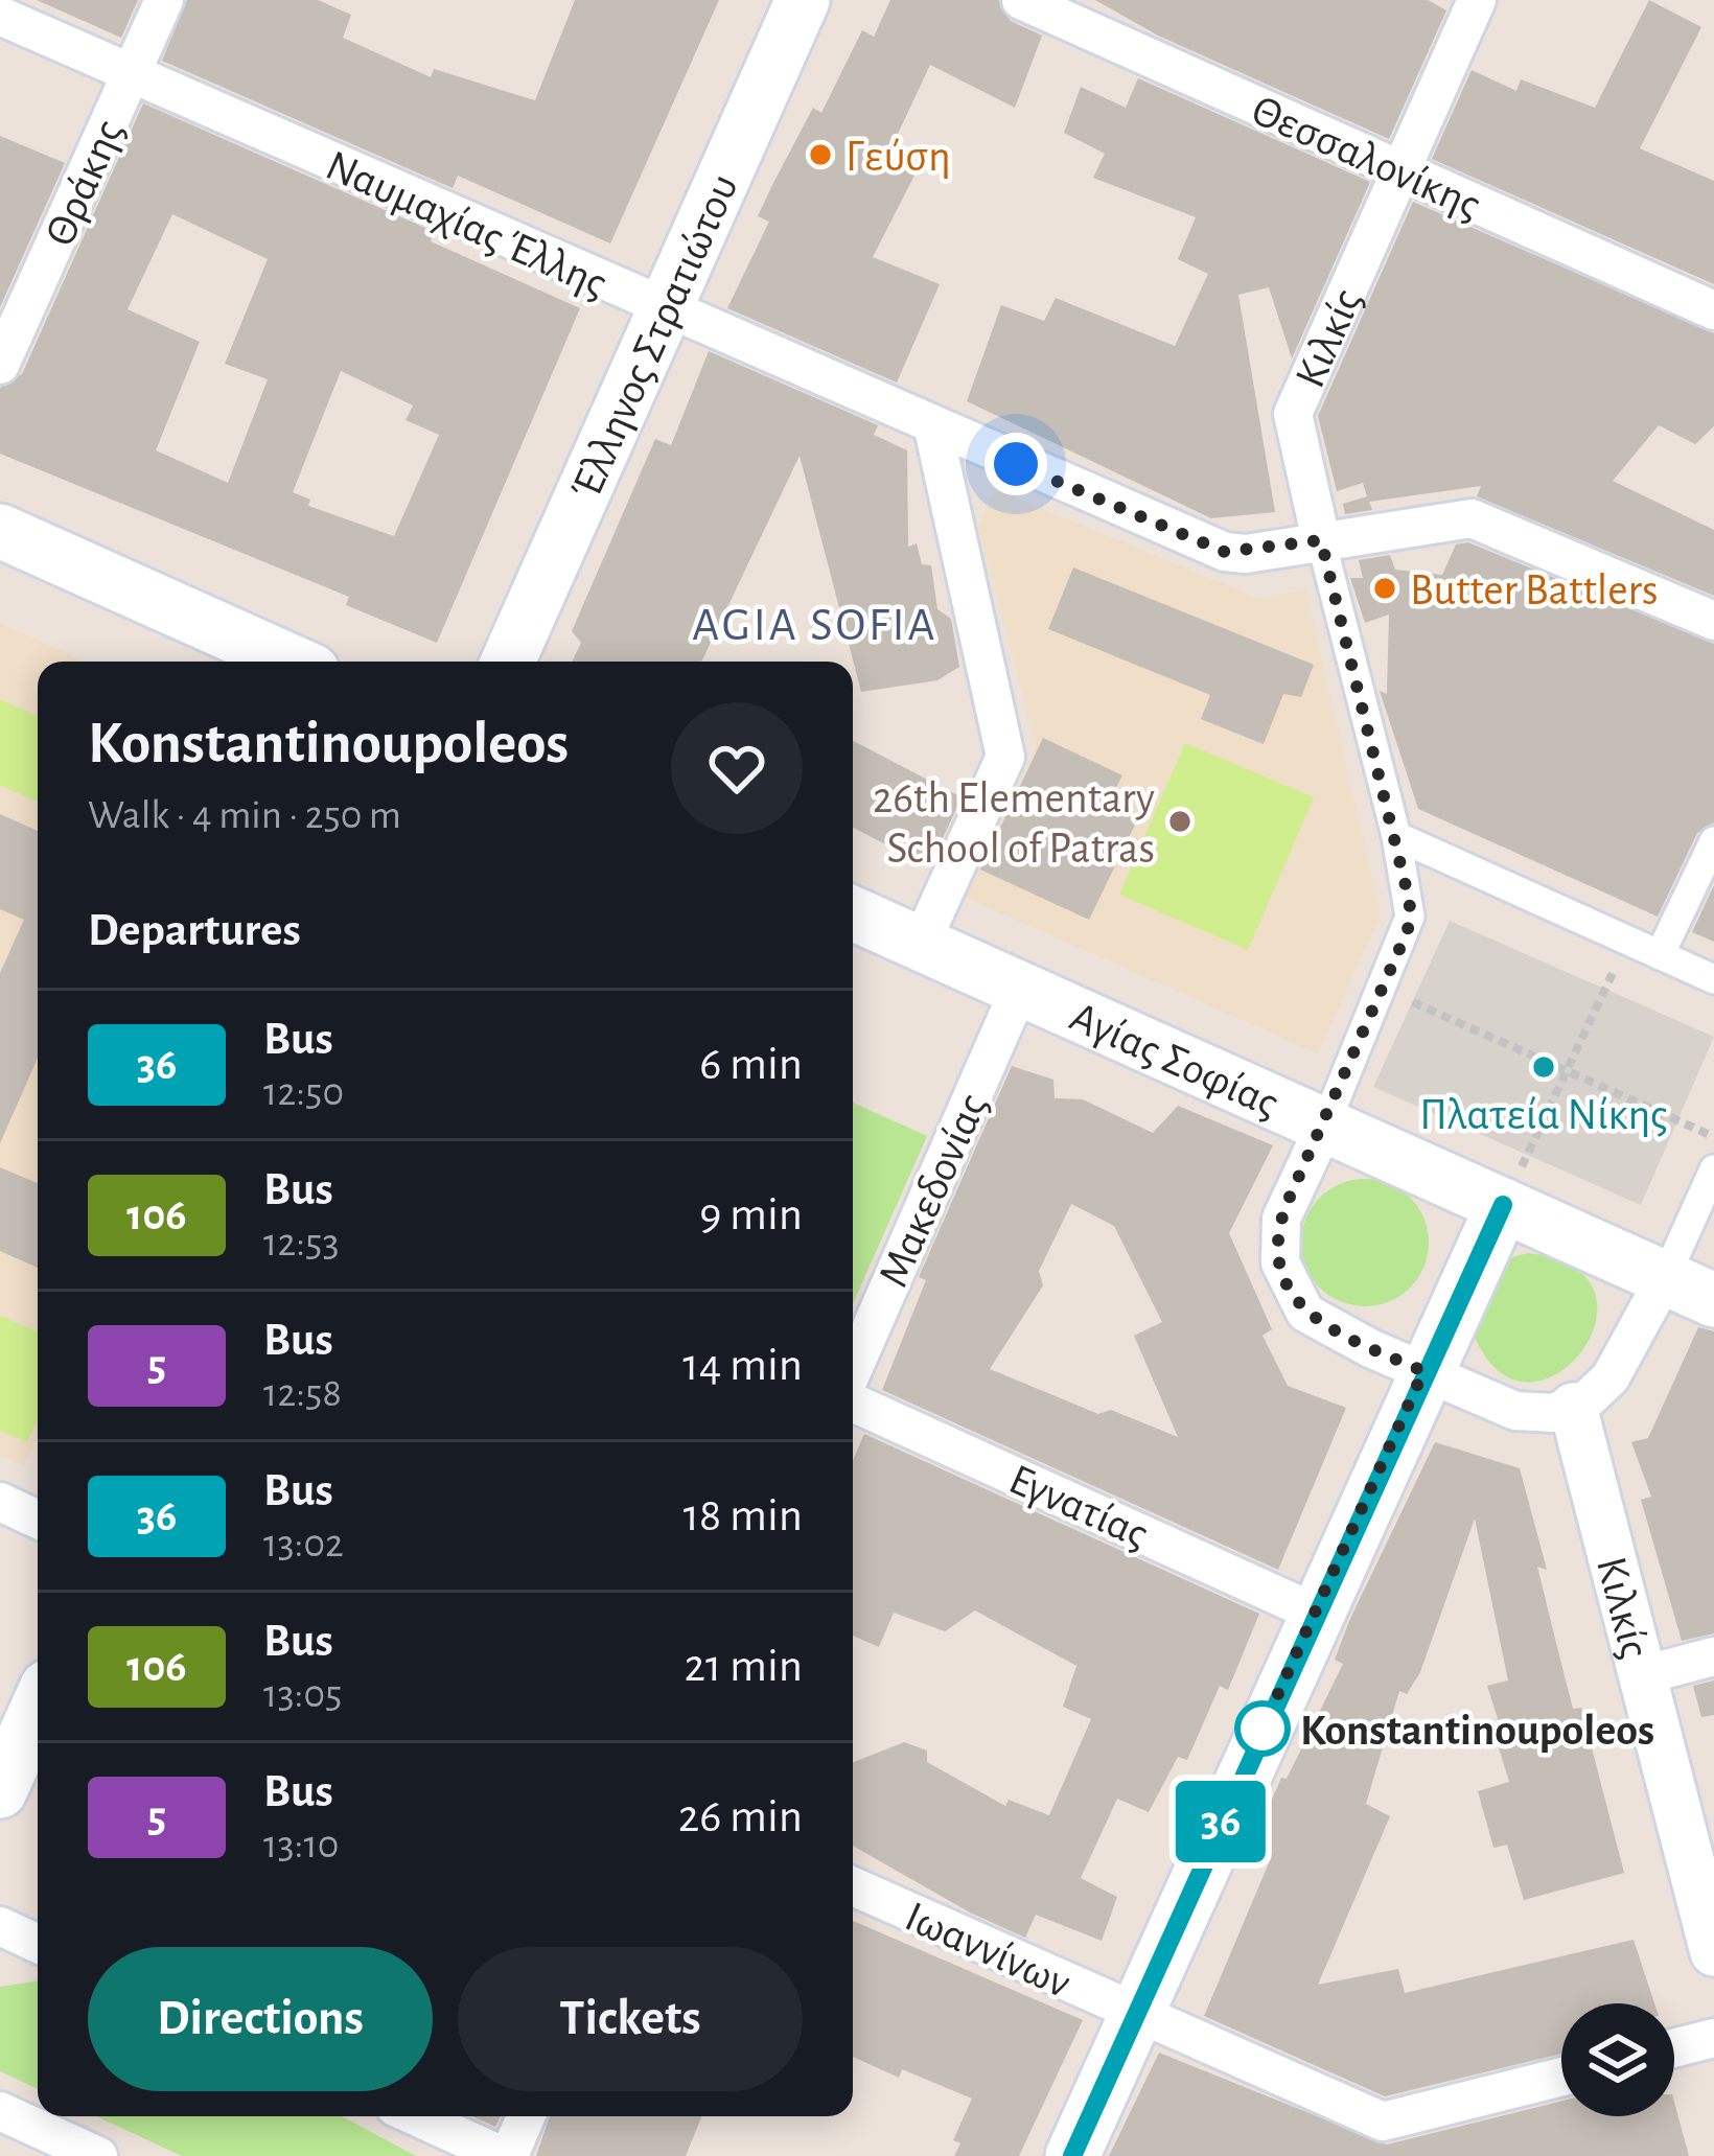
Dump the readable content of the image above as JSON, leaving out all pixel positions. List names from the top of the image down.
{
  "streets": {
    "main road": ["Έλληνος Στρατιώτου", "Αγίας Σοφίας"],
    "street": [
      "Θεσσαλονίκης",
      "Θράκης",
      "Ναυμαχίας Έλλης",
      "Κιλκίς",
      "Μακεδονίας",
      "Εγνατίας",
      "Ιωαννίνων"
    ]
  },
  "crossings": [
    ["Θεσσαλονίκης", "Κιλκίς"],
    ["Θράκης", "Ναυμαχίας Έλλης"],
    ["Ναυμαχίας Έλλης", "Έλληνος Στρατιώτου"],
    ["Ναυμαχίας Έλλης", "Κιλκίς"],
    ["Κιλκίς", "Αγίας Σοφίας"],
    ["Αγίας Σοφίας", "Μακεδονίας"]
  ],
  "districts": ["AGIA SOFIA"],
  "places": [
    "Γεύση",
    "Butter Battlers",
    "26th Elementary School of Patras",
    "Πλατεία Νίκης",
    "Konstantinoupoleos"
  ],
  "lines": ["bus line 36"],
  "page": {
    "on_map": "36",
    "heading": [
      ["Konstantinoupoleos", "Walk · 4 min · 250 m"],
      "Departures"
    ],
    "list": [
      {
        "mark": "36",
        "name": "Bus",
        "note": "12:50",
        "value": "6 min"
      },
      {
        "mark": "106",
        "name": "Bus",
        "note": "12:53",
        "value": "9 min"
      },
      {
        "mark": "5",
        "name": "Bus",
        "note": "12:58",
        "value": "14 min"
      },
      {
        "mark": "36",
        "name": "Bus",
        "note": "13:02",
        "value": "18 min"
      },
      {
        "mark": "106",
        "name": "Bus",
        "note": "13:05",
        "value": "21 min"
      },
      {
        "mark": "5",
        "name": "Bus",
        "note": "13:10",
        "value": "26 min"
      }
    ],
    "buttons": ["Directions", "Tickets"]
  }
}
